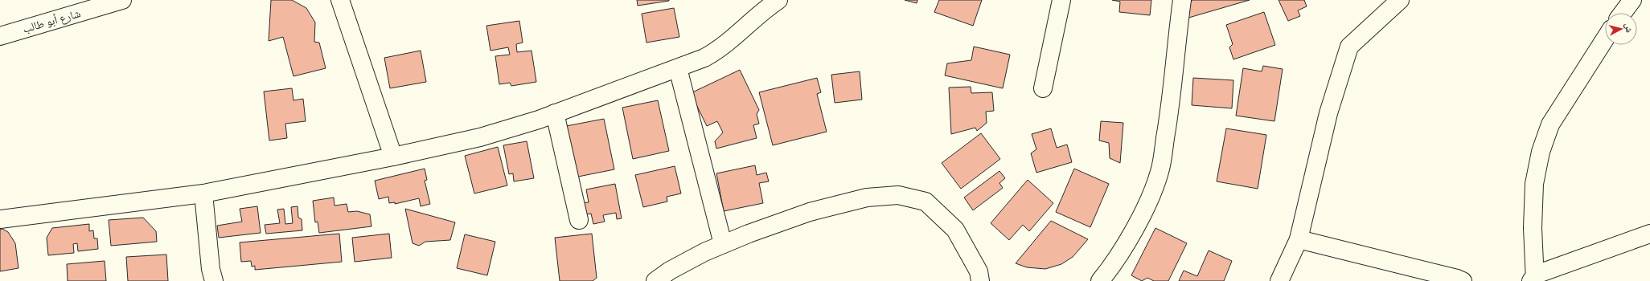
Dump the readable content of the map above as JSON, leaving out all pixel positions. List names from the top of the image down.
{
  "streets": {
    "street": ["شارع أبو طالب"]
  },
  "north": "right"
}
